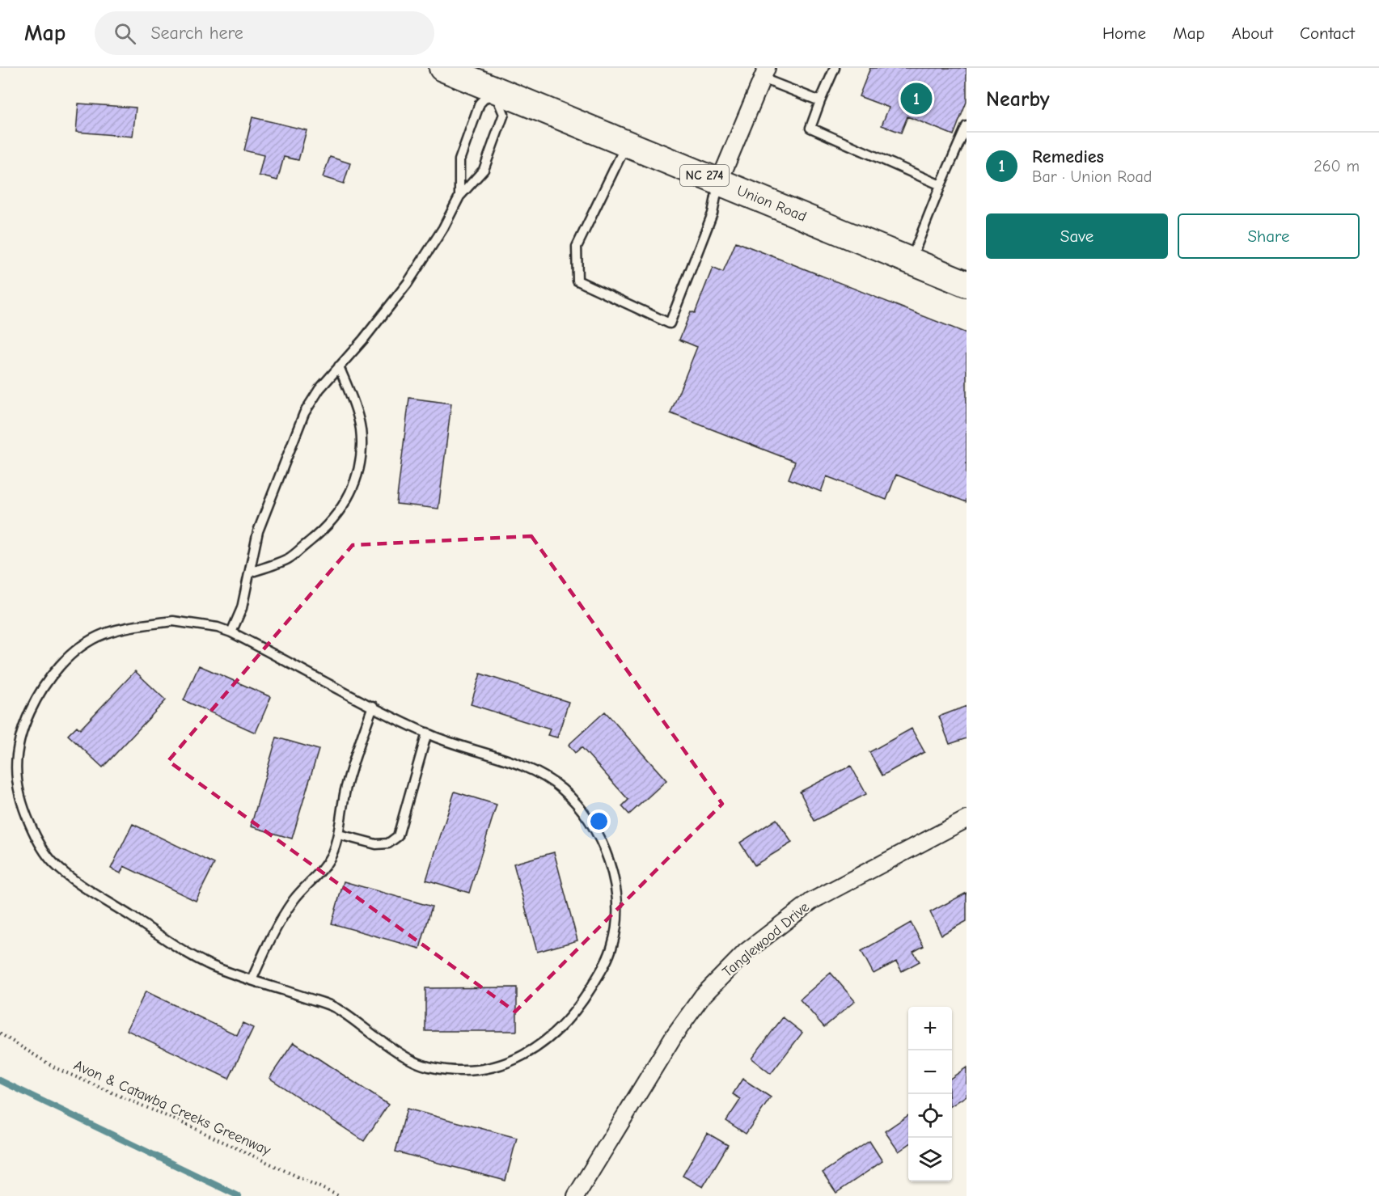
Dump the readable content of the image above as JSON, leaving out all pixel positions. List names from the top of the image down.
{
  "streets": {
    "main road": ["NC 274", "Union Road"],
    "street": ["Tanglewood Drive"],
    "path": ["Avon & Catawba Creeks Greenway"]
  },
  "page": {
    "header": "Map",
    "search": "Search here",
    "nav": [
      "Home",
      "Map",
      "About",
      "Contact"
    ],
    "heading": "Nearby",
    "pins": "1",
    "list": [
      {
        "mark": "1",
        "name": "Remedies",
        "note": "Bar · Union Road",
        "value": "260 m"
      }
    ],
    "buttons": ["Save", "Share"],
    "map_buttons": ["+", "−"]
  }
}
